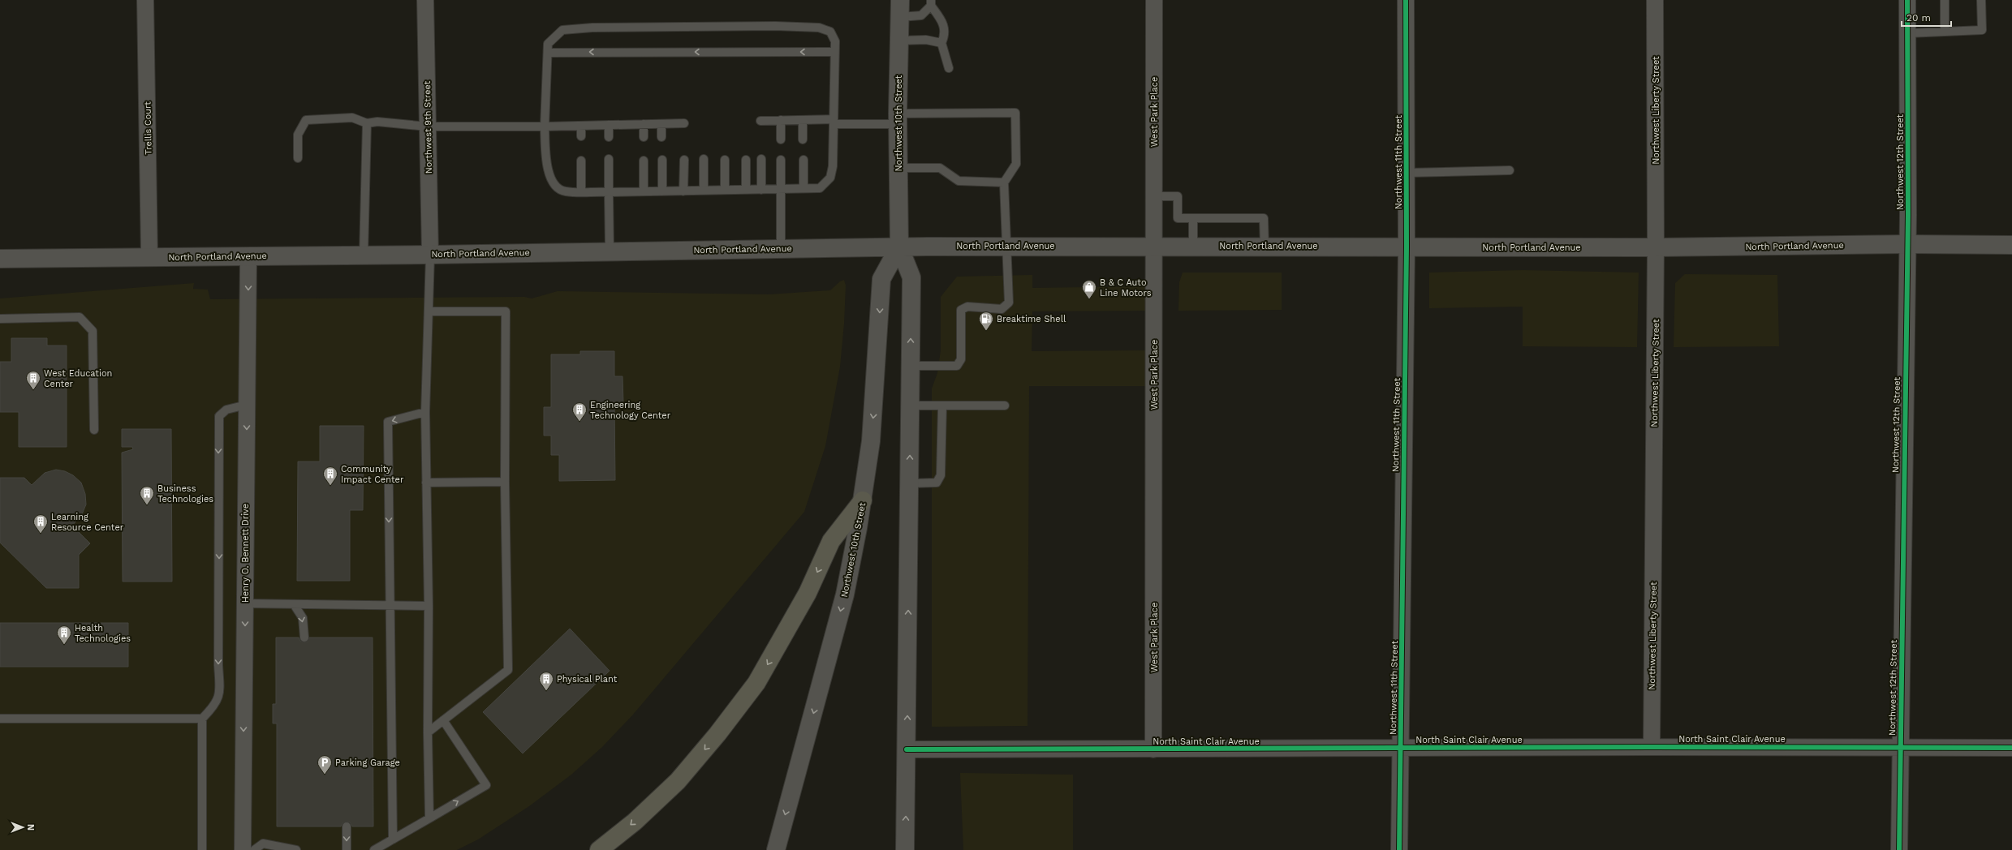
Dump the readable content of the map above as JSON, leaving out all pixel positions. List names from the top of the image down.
{
  "streets": {
    "main road": ["Northwest 10th Street", "North Portland Avenue"],
    "street": [
      "Northwest Liberty Street",
      "West Park Place",
      "Northwest 9th Street",
      "Trellis Court",
      "Northwest 11th Street",
      "Northwest 12th Street",
      "Henry O. Bennett Drive",
      "North Saint Clair Avenue"
    ]
  },
  "crossings": [
    ["Northwest Liberty Street", "North Portland Avenue"],
    ["Northwest Liberty Street", "North Saint Clair Avenue"],
    ["West Park Place", "North Portland Avenue"],
    ["West Park Place", "North Saint Clair Avenue"],
    ["Northwest 10th Street", "North Portland Avenue"],
    ["Northwest 10th Street", "North Saint Clair Avenue"],
    ["Northwest 9th Street", "North Portland Avenue"],
    ["Trellis Court", "North Portland Avenue"],
    ["Northwest 11th Street", "North Portland Avenue"],
    ["Northwest 11th Street", "North Saint Clair Avenue"],
    ["Northwest 12th Street", "North Portland Avenue"],
    ["Northwest 12th Street", "North Saint Clair Avenue"],
    ["North Portland Avenue", "Henry O. Bennett Drive"]
  ],
  "one_way": ["Henry O. Bennett Drive"],
  "places": {
    "shop": ["B & C Auto Line Motors"],
    "fuel station": ["Breaktime Shell"],
    "building": [
      "West Education Center",
      "Engineering Technology Center",
      "Community Impact Center",
      "Business Technologies",
      "Learning Resource Center",
      "Health Technologies",
      "Physical Plant"
    ],
    "parking": ["Parking Garage"]
  },
  "scale_bar": "20 m",
  "north": "right"
}
